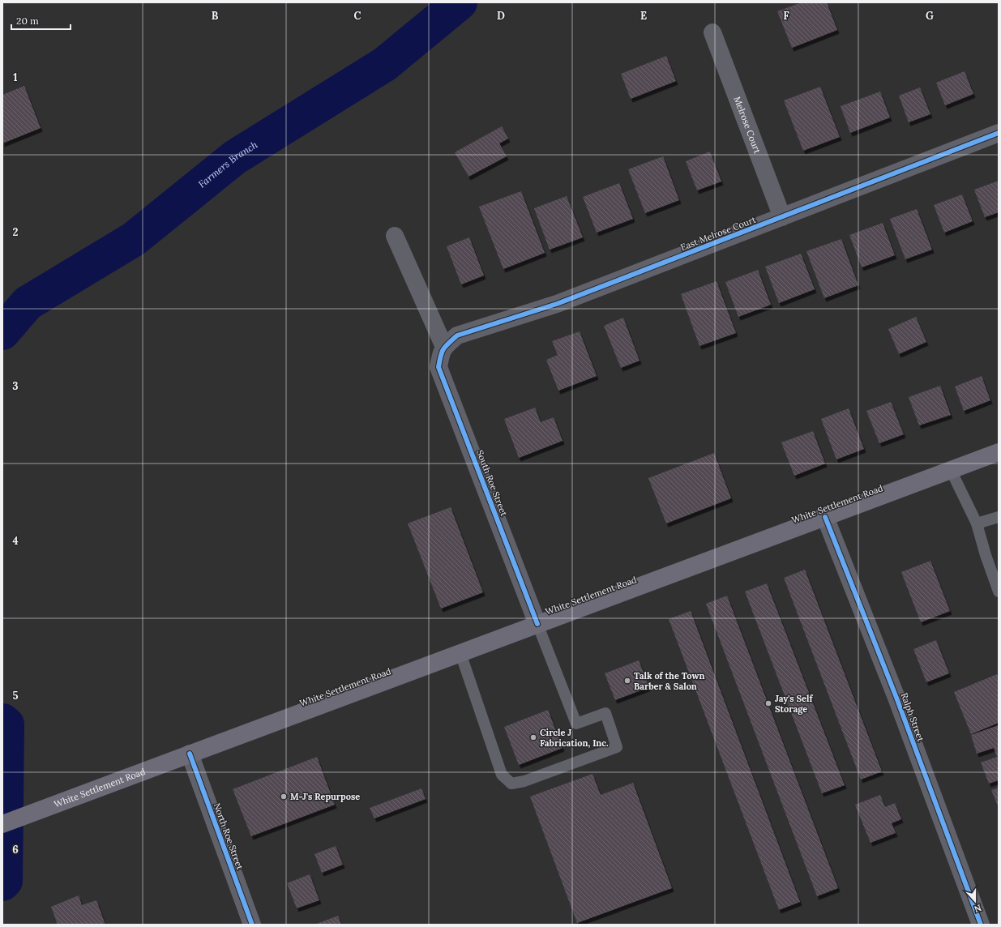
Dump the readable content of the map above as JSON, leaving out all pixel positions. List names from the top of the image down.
{
  "streets": {
    "main road": ["White Settlement Road"],
    "street": [
      "Melrose Court",
      "East Melrose Court",
      "South Roe Street",
      "Ralph Street",
      "North Roe Street"
    ]
  },
  "crossings": [
    ["Melrose Court", "East Melrose Court"],
    ["East Melrose Court", "South Roe Street"],
    ["South Roe Street", "White Settlement Road"],
    ["White Settlement Road", "Ralph Street"],
    ["White Settlement Road", "North Roe Street"]
  ],
  "water": ["Farmers Branch"],
  "places": [
    "Talk of the Town Barber & Salon",
    "Jay's Self Storage",
    "Circle J Fabrication, Inc.",
    "M-J's Repurpose"
  ],
  "scale_bar": "20 m",
  "north": "bottom",
  "grid": {
    "columns": [
      "B",
      "C",
      "D",
      "E",
      "F",
      "G"
    ],
    "rows": [
      "1",
      "2",
      "3",
      "4",
      "5",
      "6"
    ]
  }
}
